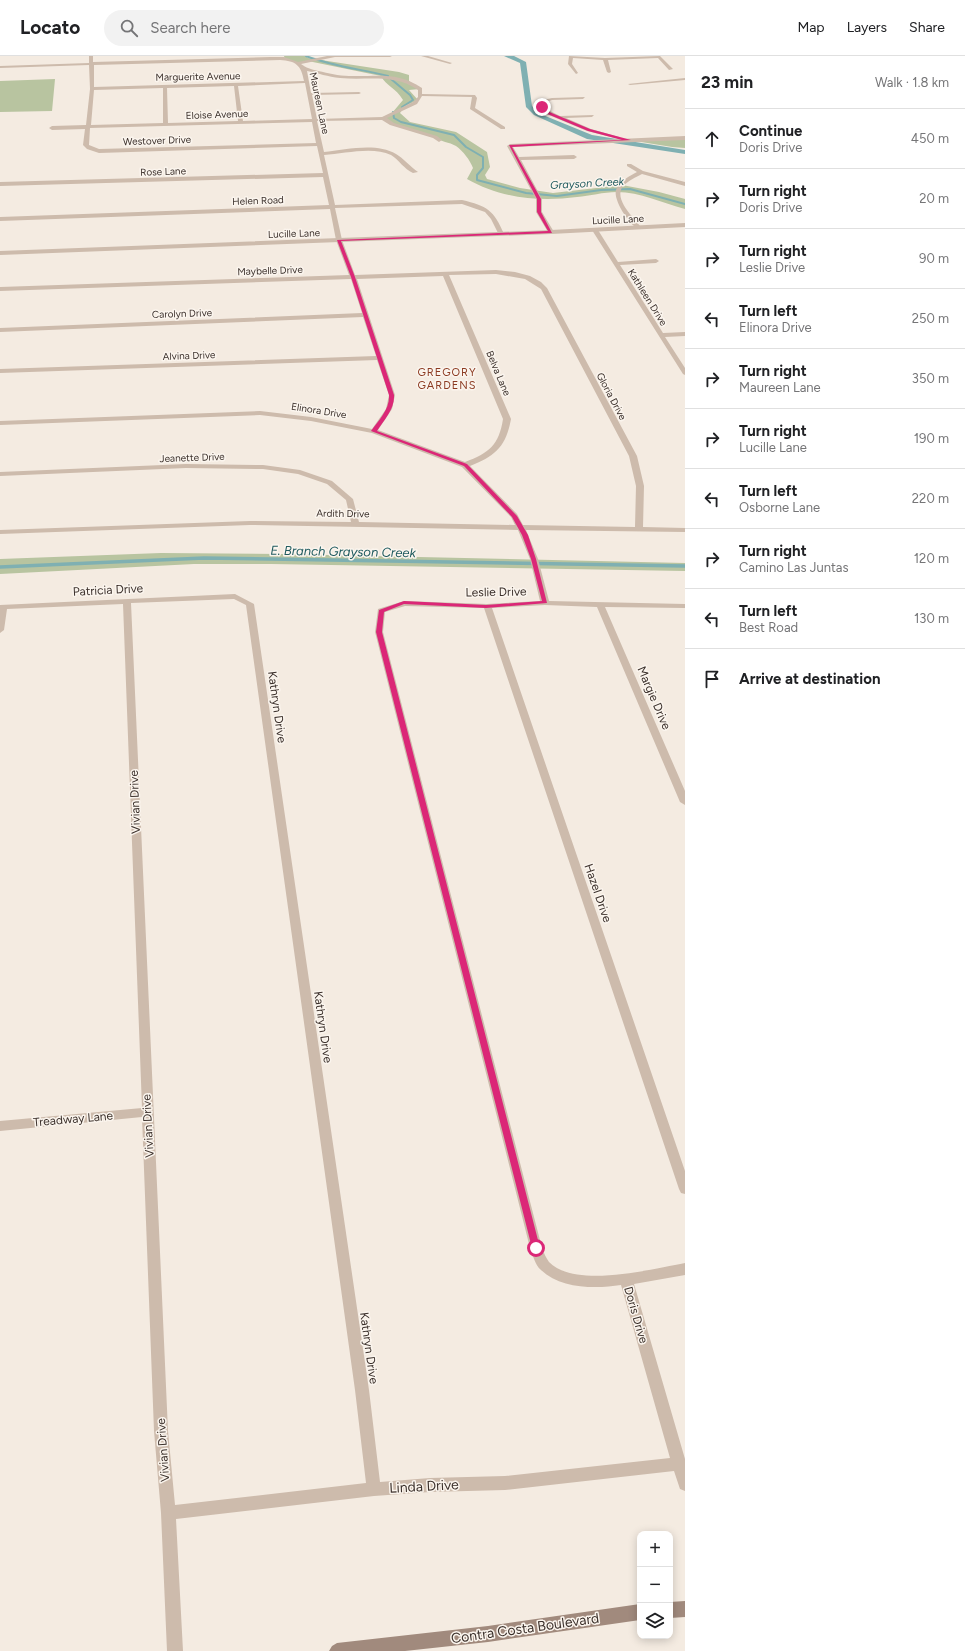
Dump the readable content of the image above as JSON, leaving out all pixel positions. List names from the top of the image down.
{
  "streets": {
    "main road": ["Contra Costa Boulevard"],
    "street": [
      "Marguerite Avenue",
      "Maureen Lane",
      "Eloise Avenue",
      "Westover Drive",
      "Rose Lane",
      "Helen Road",
      "Lucille Lane",
      "Maybelle Drive",
      "Kathleen Drive",
      "Carolyn Drive",
      "Alvina Drive",
      "Belva Lane",
      "Gloria Drive",
      "Elinora Drive",
      "Jeanette Drive",
      "Ardith Drive",
      "Patricia Drive",
      "Leslie Drive",
      "Margie Drive",
      "Kathryn Drive",
      "Vivian Drive",
      "Hazel Drive",
      "Treadway Lane",
      "Doris Drive",
      "Linda Drive"
    ]
  },
  "crossings": [
    ["Marguerite Avenue", "Maureen Lane"],
    ["Marguerite Avenue", "Westover Drive"],
    ["Maureen Lane", "Eloise Avenue"],
    ["Maureen Lane", "Westover Drive"],
    ["Maureen Lane", "Rose Lane"],
    ["Maureen Lane", "Helen Road"],
    ["Maureen Lane", "Lucille Lane"],
    ["Maureen Lane", "Maybelle Drive"],
    ["Maureen Lane", "Carolyn Drive"],
    ["Maureen Lane", "Alvina Drive"],
    ["Maureen Lane", "Elinora Drive"],
    ["Eloise Avenue", "Westover Drive"],
    ["Helen Road", "Lucille Lane"],
    ["Lucille Lane", "Kathleen Drive"],
    ["Maybelle Drive", "Belva Lane"],
    ["Maybelle Drive", "Gloria Drive"],
    ["Belva Lane", "Elinora Drive"],
    ["Gloria Drive", "Ardith Drive"],
    ["Elinora Drive", "Ardith Drive"],
    ["Elinora Drive", "Leslie Drive"],
    ["Jeanette Drive", "Ardith Drive"],
    ["Patricia Drive", "Kathryn Drive"],
    ["Patricia Drive", "Vivian Drive"],
    ["Leslie Drive", "Margie Drive"],
    ["Leslie Drive", "Hazel Drive"],
    ["Leslie Drive", "Doris Drive"],
    ["Kathryn Drive", "Linda Drive"],
    ["Vivian Drive", "Treadway Lane"],
    ["Vivian Drive", "Linda Drive"],
    ["Doris Drive", "Linda Drive"]
  ],
  "districts": ["GREGORY GARDENS"],
  "water": ["Grayson Creek", "E. Branch Grayson Creek"],
  "page": {
    "header": "Locato",
    "search": "Search here",
    "nav": ["Map", "Layers", "Share"],
    "heading": ["23 min", "Walk · 1.8 km"],
    "list": [
      ["Continue", "Doris Drive", "450 m"],
      ["Turn right", "Doris Drive", "20 m"],
      ["Turn right", "Leslie Drive", "90 m"],
      ["Turn left", "Elinora Drive", "250 m"],
      ["Turn right", "Maureen Lane", "350 m"],
      ["Turn right", "Lucille Lane", "190 m"],
      ["Turn left", "Osborne Lane", "220 m"],
      ["Turn right", "Camino Las Juntas", "120 m"],
      ["Turn left", "Best Road", "130 m"],
      "Arrive at destination"
    ],
    "map_buttons": ["+", "−"]
  }
}
